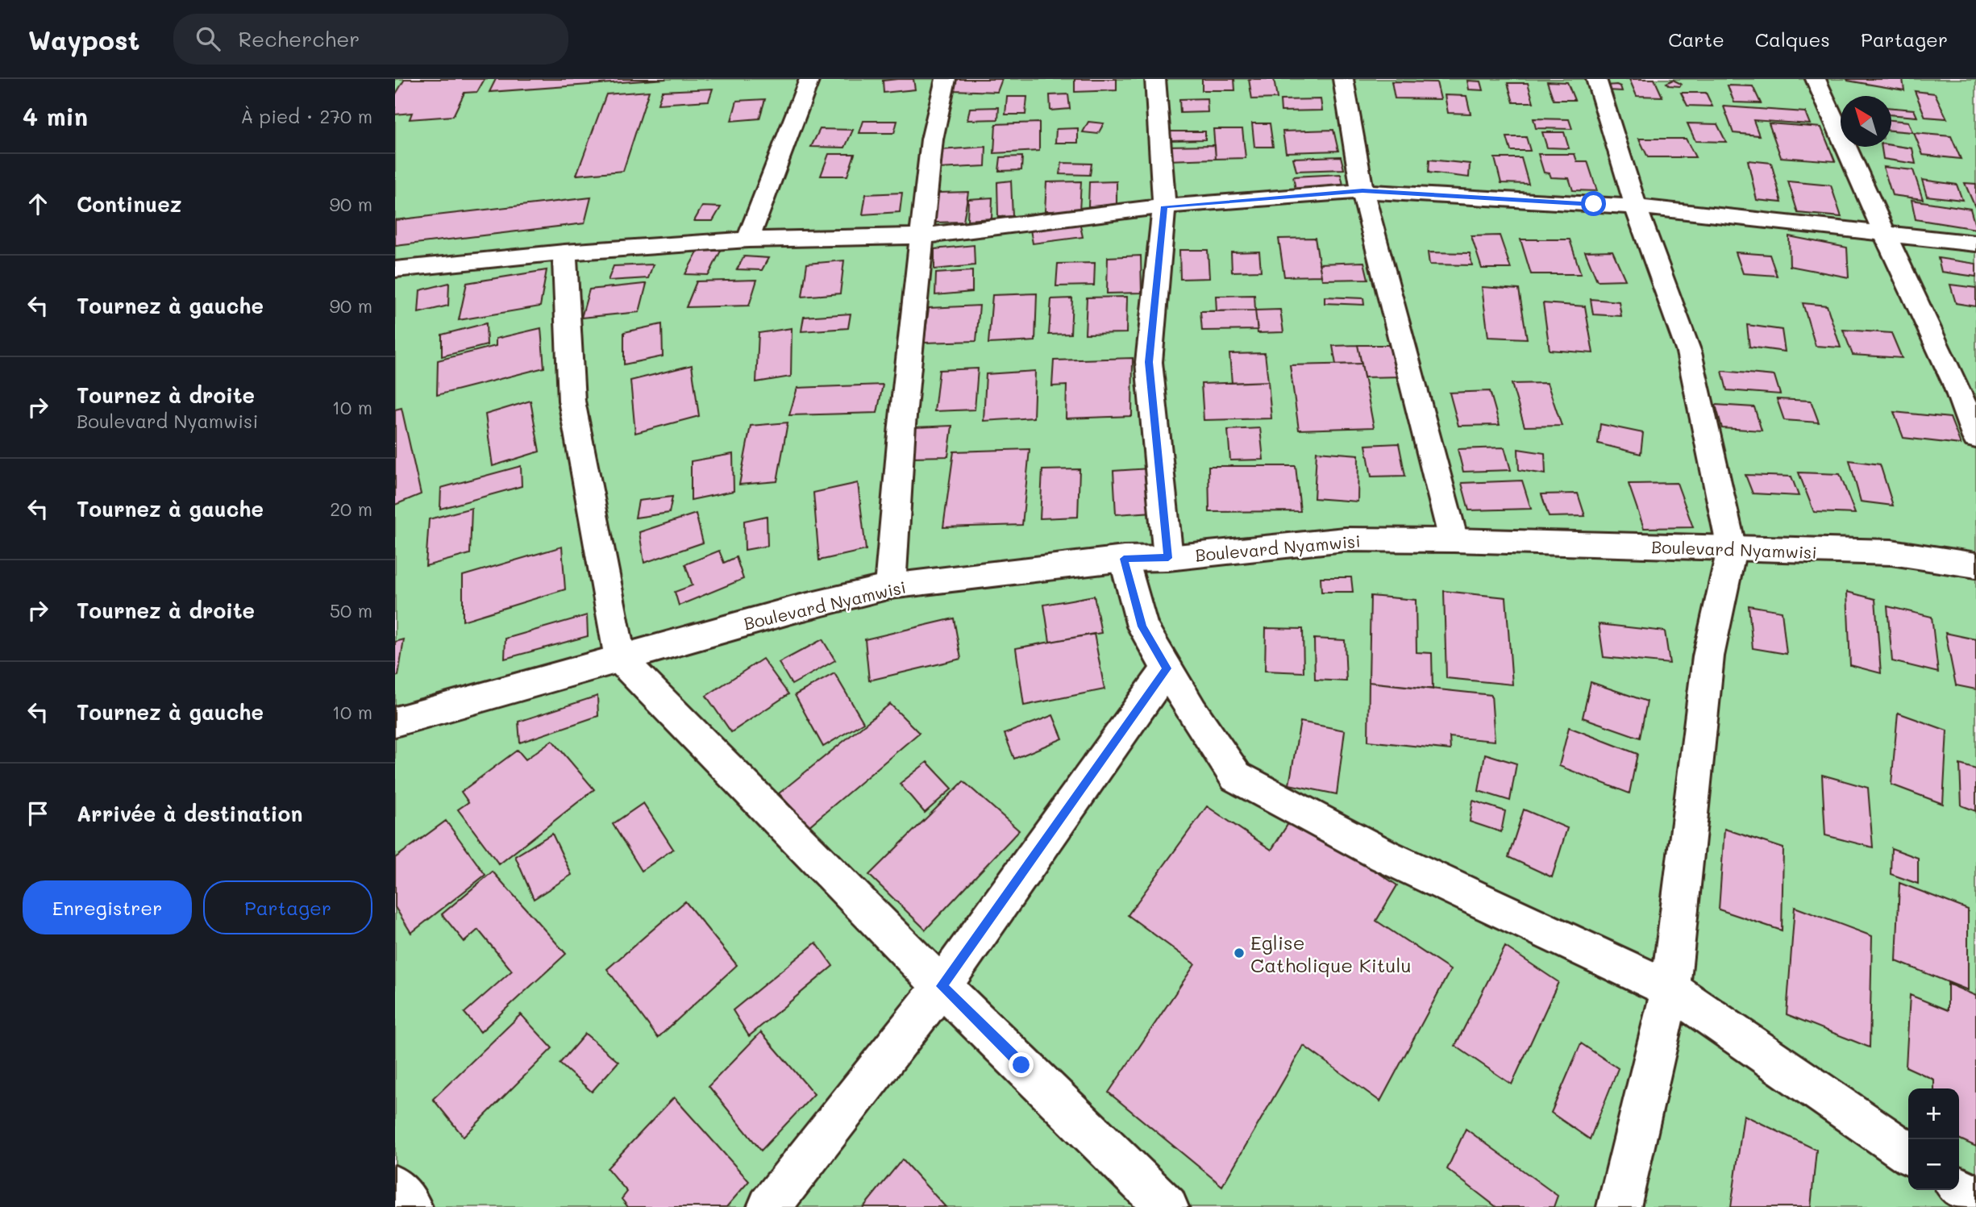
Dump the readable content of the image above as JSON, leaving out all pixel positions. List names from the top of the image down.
{
  "streets": {
    "street": ["Boulevard Nyamwisi"]
  },
  "places": ["Eglise Catholique Kitulu"],
  "north": "top left",
  "page": {
    "header": "Waypost",
    "search": "Rechercher",
    "nav": ["Carte", "Calques", "Partager"],
    "heading": ["4 min", "À pied · 270 m"],
    "list": [
      ["Continuez", "90 m"],
      ["Tournez à gauche", "90 m"],
      ["Tournez à droite", "Boulevard Nyamwisi", "10 m"],
      ["Tournez à gauche", "20 m"],
      ["Tournez à droite", "50 m"],
      ["Tournez à gauche", "10 m"],
      "Arrivée à destination"
    ],
    "buttons": ["Enregistrer", "Partager"],
    "map_buttons": ["+", "−"]
  }
}
